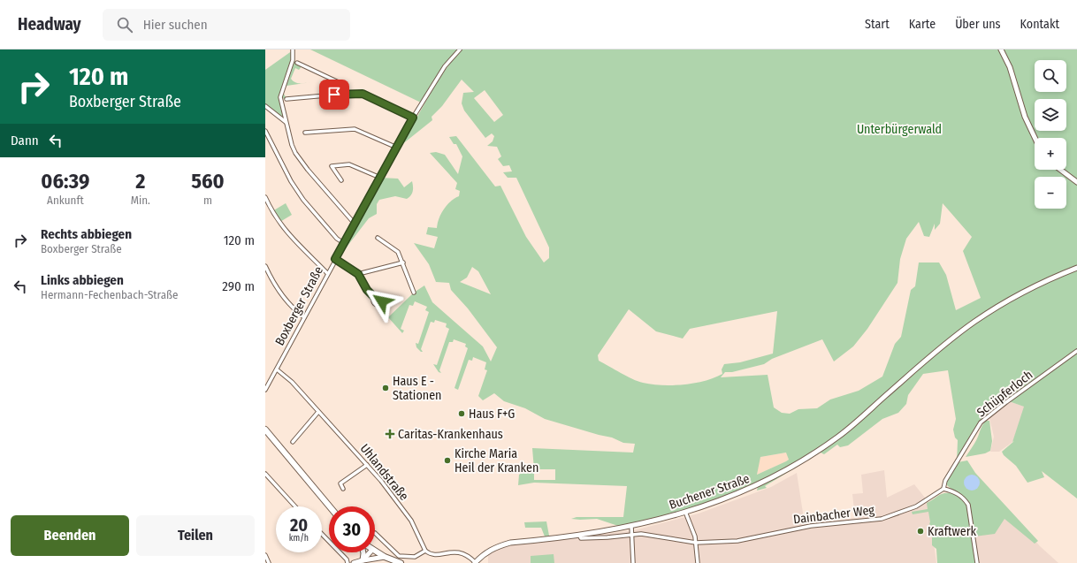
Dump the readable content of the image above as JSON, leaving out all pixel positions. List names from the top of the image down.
{
  "streets": {
    "main road": ["Buchener Straße"],
    "street": [
      "Boxberger Straße",
      "Schüpferloch",
      "Uhlandstraße",
      "Dainbacher Weg"
    ]
  },
  "crossings": [
    ["Boxberger Straße", "Uhlandstraße"],
    ["Schüpferloch", "Dainbacher Weg"],
    ["Uhlandstraße", "Buchener Straße"],
    ["Buchener Straße", "Dainbacher Weg"]
  ],
  "parks": ["Unterbürgerwald"],
  "places": {
    "other": [
      "Haus E - Stationen",
      "Haus F+G",
      "Kirche Maria Heil der Kranken",
      "Kraftwerk"
    ],
    "health": ["Caritas-Krankenhaus"]
  },
  "page": {
    "header": "Headway",
    "search": "Hier suchen",
    "nav": [
      "Start",
      "Karte",
      "Über uns",
      "Kontakt"
    ],
    "turn": ["120 m", "Boxberger Straße"],
    "map_buttons": ["+", "−"],
    "then": "Dann",
    "eta": [
      "06:39",
      "Ankunft",
      "2",
      "Min.",
      "560",
      "m"
    ],
    "list": [
      {
        "name": "Rechts abbiegen",
        "note": "Boxberger Straße",
        "value": "120 m"
      },
      {
        "name": "Links abbiegen",
        "note": "Hermann-Fechenbach-Straße",
        "value": "290 m"
      }
    ],
    "speed": "20 km/h",
    "limit": "30",
    "buttons": ["Beenden", "Teilen"]
  }
}
